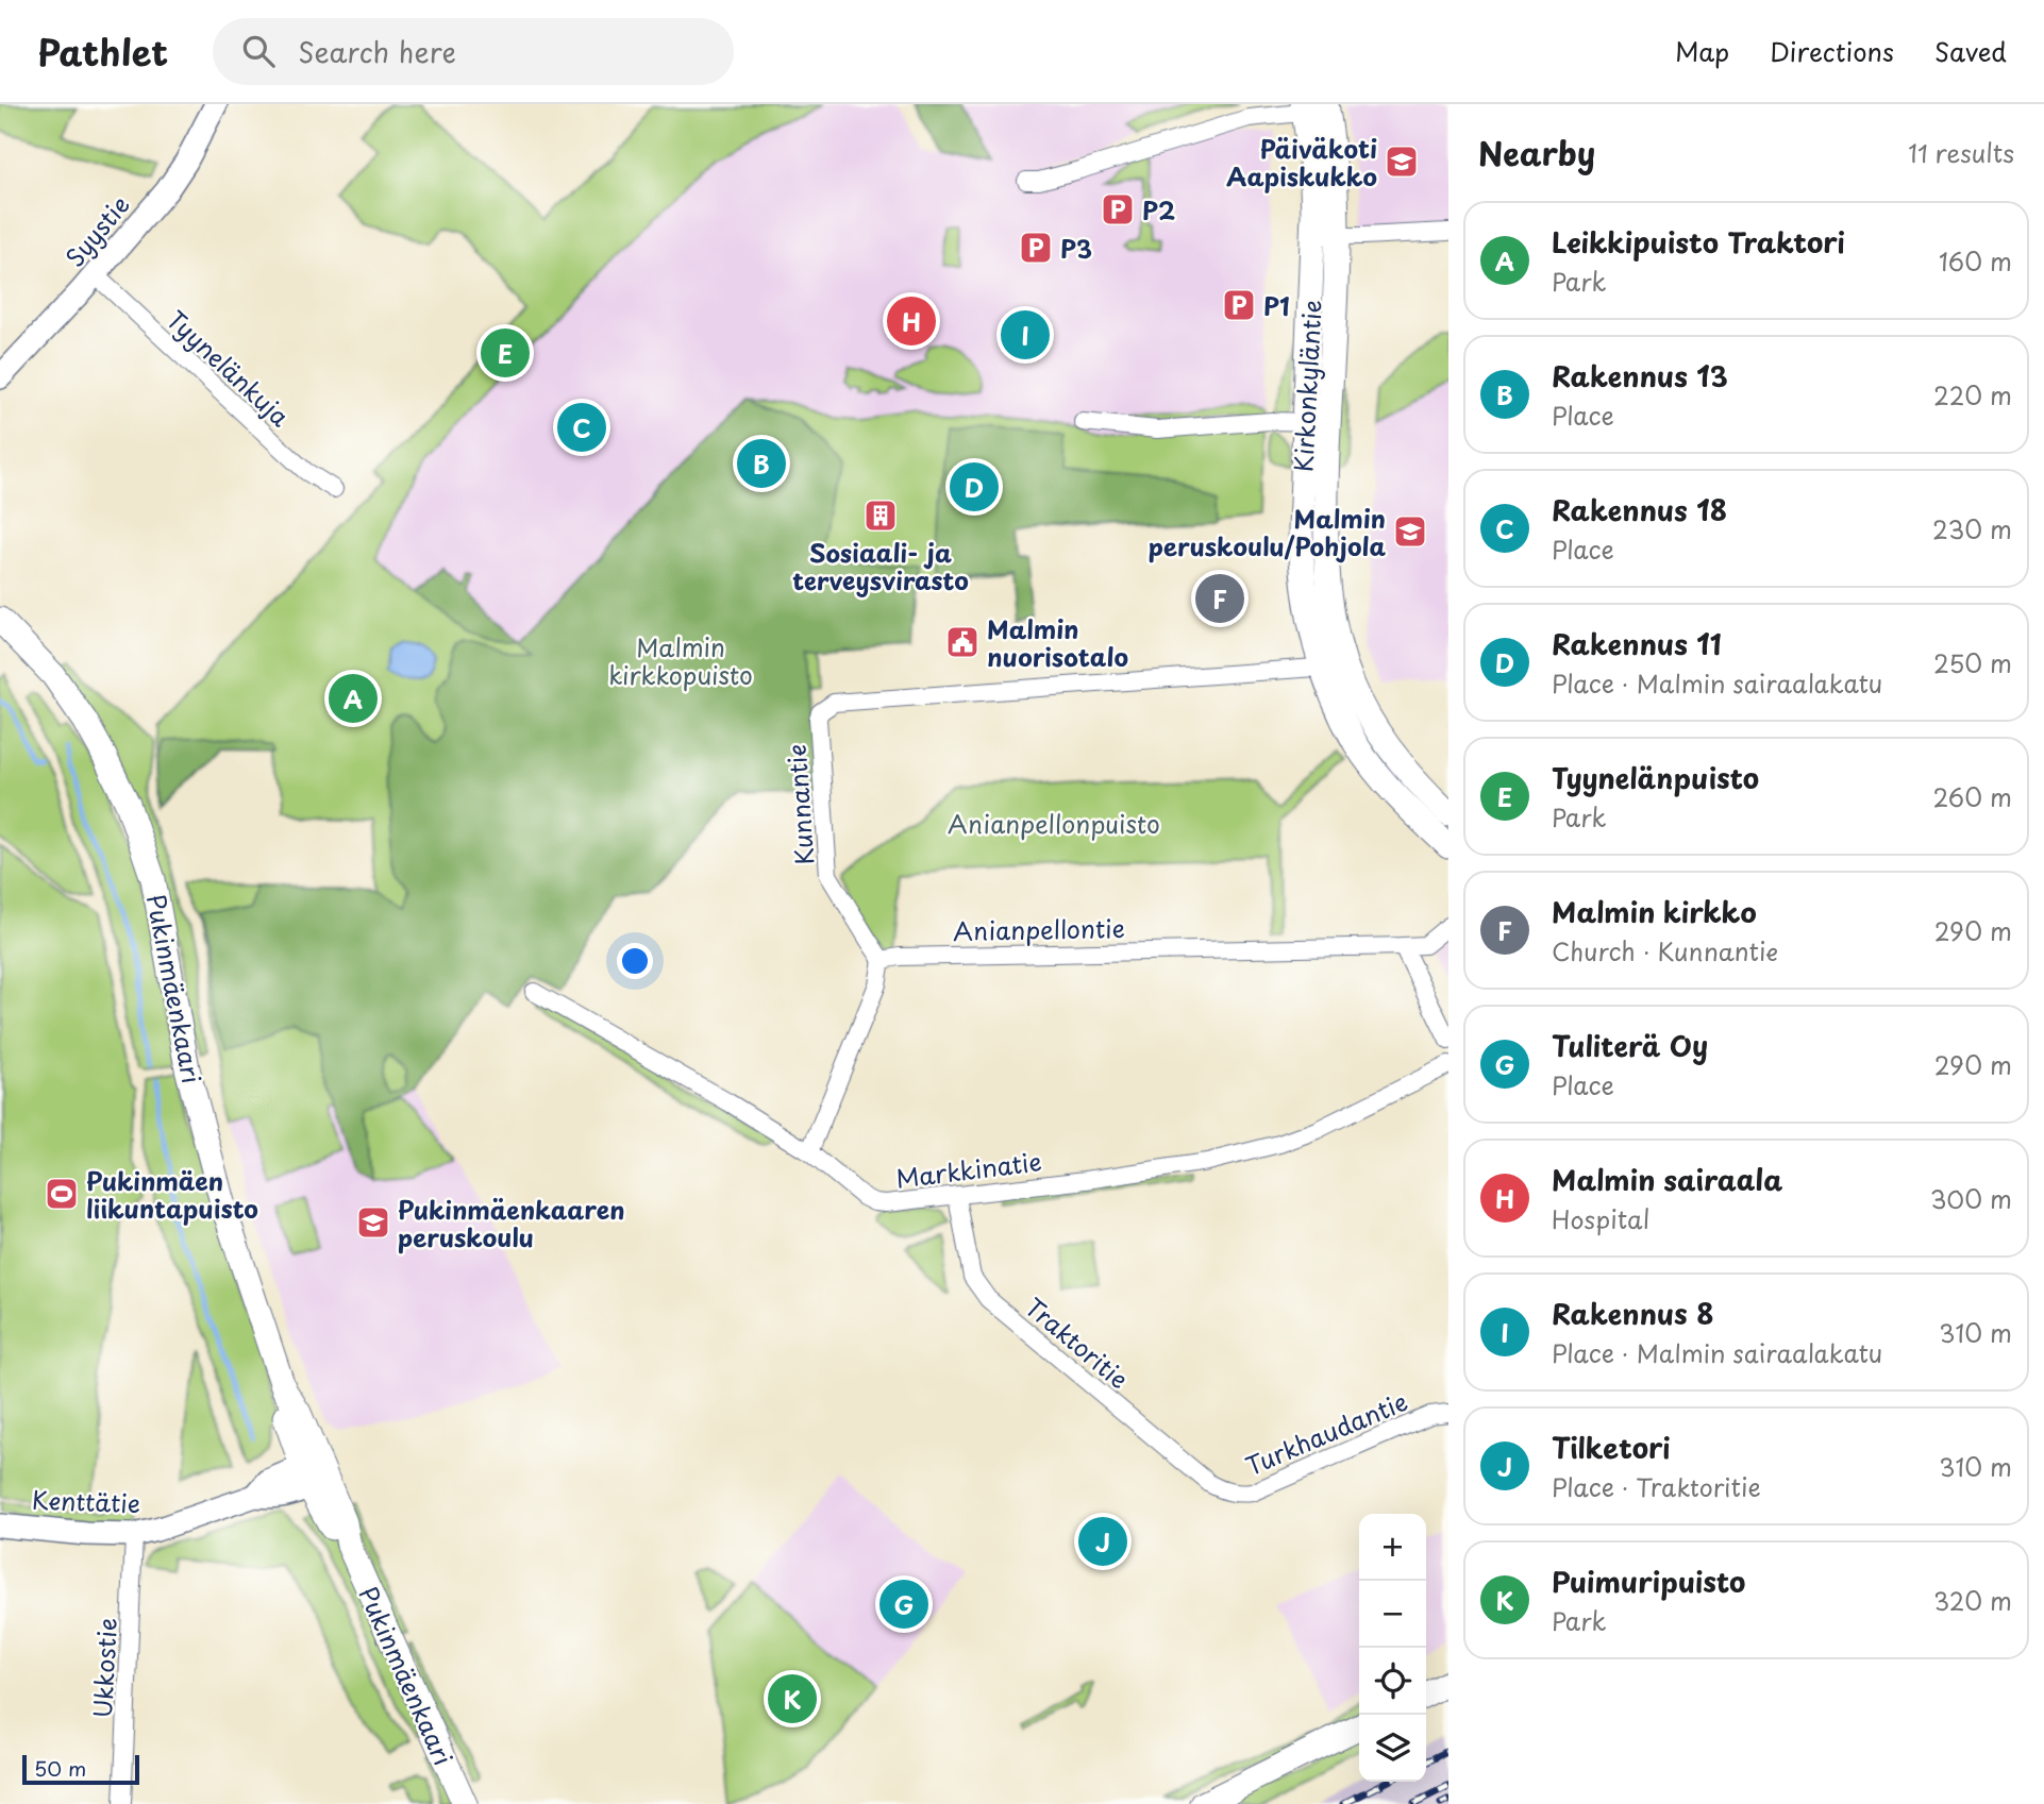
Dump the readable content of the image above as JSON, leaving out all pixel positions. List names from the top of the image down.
{
  "streets": {
    "main road": ["Kirkonkyläntie", "Pukinmäenkaari"],
    "street": [
      "Syystie",
      "Tyynelänkuja",
      "Kunnantie",
      "Anianpellontie",
      "Markkinatie",
      "Traktoritie",
      "Turkhaudantie",
      "Kenttätie",
      "Ukkostie"
    ]
  },
  "crossings": [
    ["Syystie", "Tyynelänkuja"],
    ["Kirkonkyläntie", "Kunnantie"],
    ["Kunnantie", "Anianpellontie"],
    ["Pukinmäenkaari", "Kenttätie"],
    ["Markkinatie", "Traktoritie"],
    ["Traktoritie", "Turkhaudantie"],
    ["Kenttätie", "Ukkostie"]
  ],
  "parks": ["Malmin kirkkopuisto", "Anianpellonpuisto"],
  "places": {
    "school or university": ["Päiväkoti Aapiskukko", "Malmin peruskoulu/Pohjola", "Pukinmäenkaaren peruskoulu"],
    "parking": ["P2", "P3", "P1"],
    "building": ["Sosiaali- ja terveysvirasto"],
    "public building": ["Malmin nuorisotalo"],
    "sports": ["Pukinmäen liikuntapuisto"]
  },
  "scale_bar": "50 m",
  "page": {
    "header": "Pathlet",
    "search": "Search here",
    "nav": ["Map", "Directions", "Saved"],
    "heading": ["Nearby", "11 results"],
    "list": [
      {
        "mark": "A",
        "name": "Leikkipuisto Traktori",
        "note": "Park",
        "value": "160 m"
      },
      {
        "mark": "B",
        "name": "Rakennus 13",
        "note": "Place",
        "value": "220 m"
      },
      {
        "mark": "C",
        "name": "Rakennus 18",
        "note": "Place",
        "value": "230 m"
      },
      {
        "mark": "D",
        "name": "Rakennus 11",
        "note": "Place · Malmin sairaalakatu",
        "value": "250 m"
      },
      {
        "mark": "E",
        "name": "Tyynelänpuisto",
        "note": "Park",
        "value": "260 m"
      },
      {
        "mark": "F",
        "name": "Malmin kirkko",
        "note": "Church · Kunnantie",
        "value": "290 m"
      },
      {
        "mark": "G",
        "name": "Tuliterä Oy",
        "note": "Place",
        "value": "290 m"
      },
      {
        "mark": "H",
        "name": "Malmin sairaala",
        "note": "Hospital",
        "value": "300 m"
      },
      {
        "mark": "I",
        "name": "Rakennus 8",
        "note": "Place · Malmin sairaalakatu",
        "value": "310 m"
      },
      {
        "mark": "J",
        "name": "Tilketori",
        "note": "Place · Traktoritie",
        "value": "310 m"
      },
      {
        "mark": "K",
        "name": "Puimuripuisto",
        "note": "Park",
        "value": "320 m"
      }
    ],
    "pins": [
      "H",
      "I",
      "E",
      "C",
      "B",
      "D",
      "F",
      "A",
      "J",
      "G",
      "K"
    ],
    "map_buttons": ["+", "−"],
    "scale": "50 m"
  }
}
